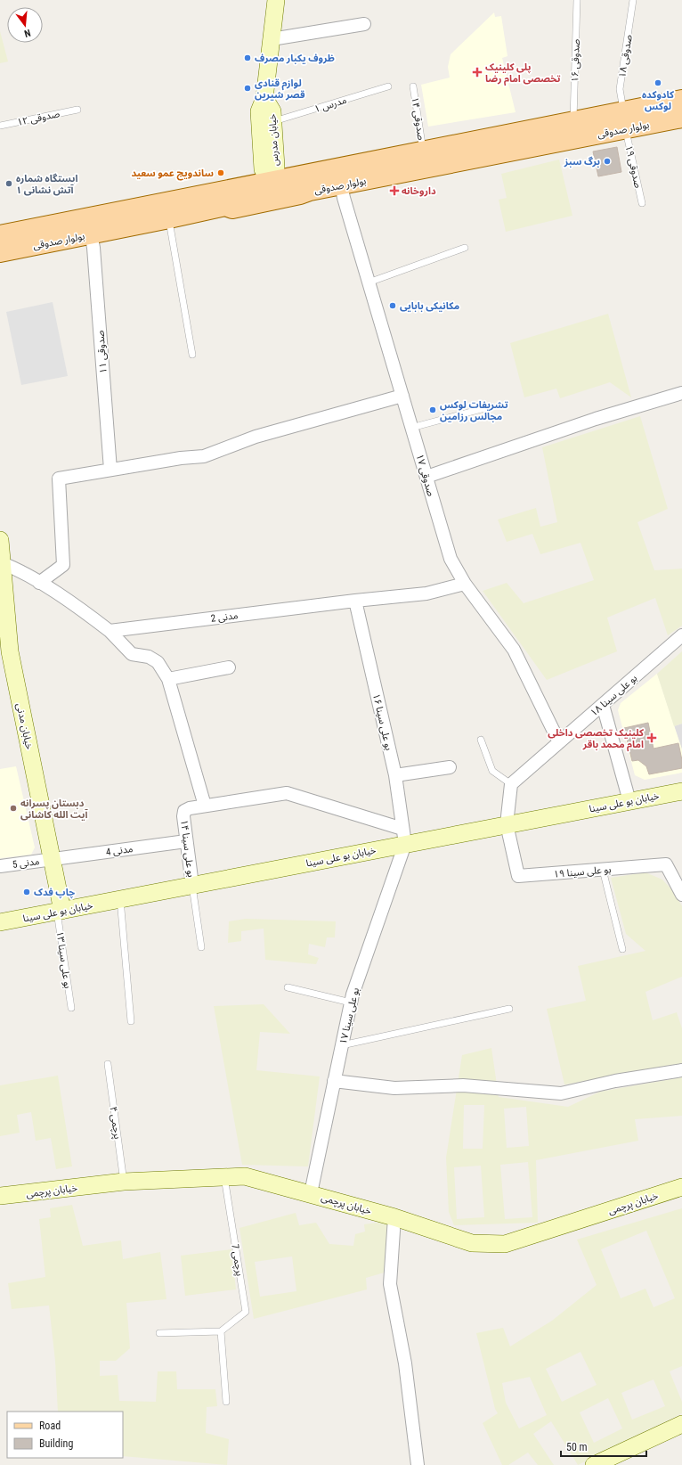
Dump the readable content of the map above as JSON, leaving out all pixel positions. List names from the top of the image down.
{
  "streets": {
    "main road": ["بولوار صدوقی"],
    "street": [
      "خیابان مدرس",
      "صدوقی ۱۱",
      "صدوقی ۱۷",
      "مدنی 2",
      "بو علی سینا ۱۸",
      "بو علی سینا ۱۶",
      "خیابان مدنی",
      "خیابان بو علی سینا",
      "بو علی سینا ۱۴",
      "مدنی 4",
      "مدنی 5",
      "بو علی سینا ۱۹",
      "بو علی سینا ۱۷",
      "خیابان پرچمی"
    ],
    "lane": [
      "صدوقی ۱۸",
      "صدوقی ۱۶",
      "مدرس ۱",
      "صدوقی ۱۲",
      "صدوقی ۱۴",
      "صدوقی ۱۹",
      "بو علی سینا ۱۳",
      "پرچمی ۴",
      "پرچمی 7"
    ]
  },
  "crossings": [
    ["صدوقی ۱۸", "بولوار صدوقی"],
    ["صدوقی ۱۸", "صدوقی ۱۹"],
    ["صدوقی ۱۶", "بولوار صدوقی"],
    ["مدرس ۱", "خیابان مدرس"],
    ["صدوقی ۱۴", "بولوار صدوقی"],
    ["بولوار صدوقی", "خیابان مدرس"],
    ["بولوار صدوقی", "صدوقی ۱۹"],
    ["بولوار صدوقی", "صدوقی ۱۱"],
    ["بولوار صدوقی", "صدوقی ۱۷"],
    ["صدوقی ۱۷", "مدنی 2"],
    ["صدوقی ۱۷", "بو علی سینا ۱۸"],
    ["مدنی 2", "بو علی سینا ۱۶"],
    ["بو علی سینا ۱۶", "خیابان بو علی سینا"],
    ["بو علی سینا ۱۶", "بو علی سینا ۱۷"],
    ["خیابان مدنی", "خیابان بو علی سینا"],
    ["خیابان مدنی", "مدنی 4"],
    ["خیابان مدنی", "مدنی 5"],
    ["خیابان مدنی", "بو علی سینا ۱۳"],
    ["خیابان بو علی سینا", "بو علی سینا ۱۴"],
    ["خیابان بو علی سینا", "بو علی سینا ۱۹"],
    ["خیابان بو علی سینا", "بو علی سینا ۱۳"],
    ["خیابان بو علی سینا", "بو علی سینا ۱۷"],
    ["بو علی سینا ۱۴", "مدنی 4"],
    ["مدنی 4", "مدنی 5"],
    ["بو علی سینا ۱۷", "خیابان پرچمی"],
    ["پرچمی ۴", "خیابان پرچمی"],
    ["خیابان پرچمی", "پرچمی 7"]
  ],
  "places": {
    "other": [
      "ظروف یکبار مصرف",
      "کادوکده لوکس",
      "لوازم قنادی قصر شیرین",
      "برگ سبز",
      "ساندویچ عمو سعید",
      "ایستگاه شماره ۱ آتش نشانی",
      "مکانیکی بابایی",
      "تشریفات لوکس مجالس رزامین",
      "دبستان پسرانه آیت الله کاشانی",
      "چاپ فدک"
    ],
    "health": ["پلی کلینیک تخصصی امام رضا", "داروخانه", "کلینیک تخصصی داخلی امام محمد باقر"]
  },
  "legend": ["Road", "Building"],
  "scale_bar": "50 m",
  "north": "bottom"
}
